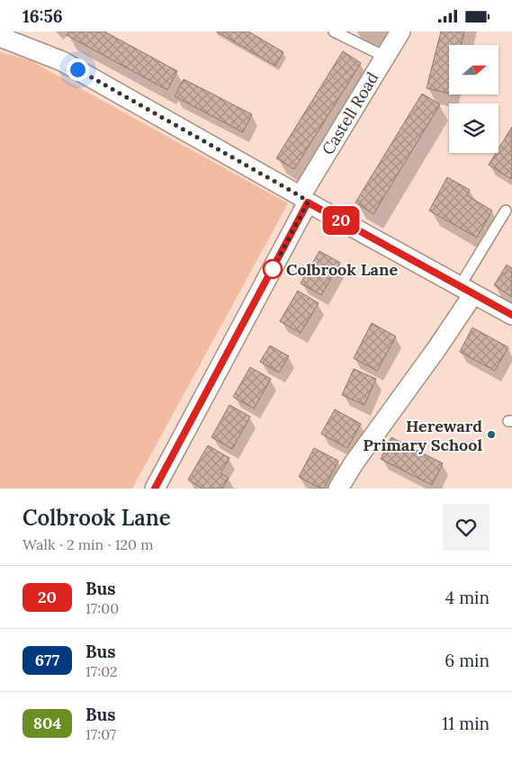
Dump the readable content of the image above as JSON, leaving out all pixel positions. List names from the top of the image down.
{
  "streets": {
    "street": ["Castell Road"]
  },
  "places": ["Colbrook Lane", "Hereward Primary School"],
  "lines": ["bus line 20"],
  "north": "right",
  "page": {
    "status": "16:56",
    "on_map": "20",
    "heading": ["Colbrook Lane", "Walk · 2 min · 120 m"],
    "list": [
      {
        "mark": "20",
        "name": "Bus",
        "note": "17:00",
        "value": "4 min"
      },
      {
        "mark": "677",
        "name": "Bus",
        "note": "17:02",
        "value": "6 min"
      },
      {
        "mark": "804",
        "name": "Bus",
        "note": "17:07",
        "value": "11 min"
      }
    ]
  }
}
